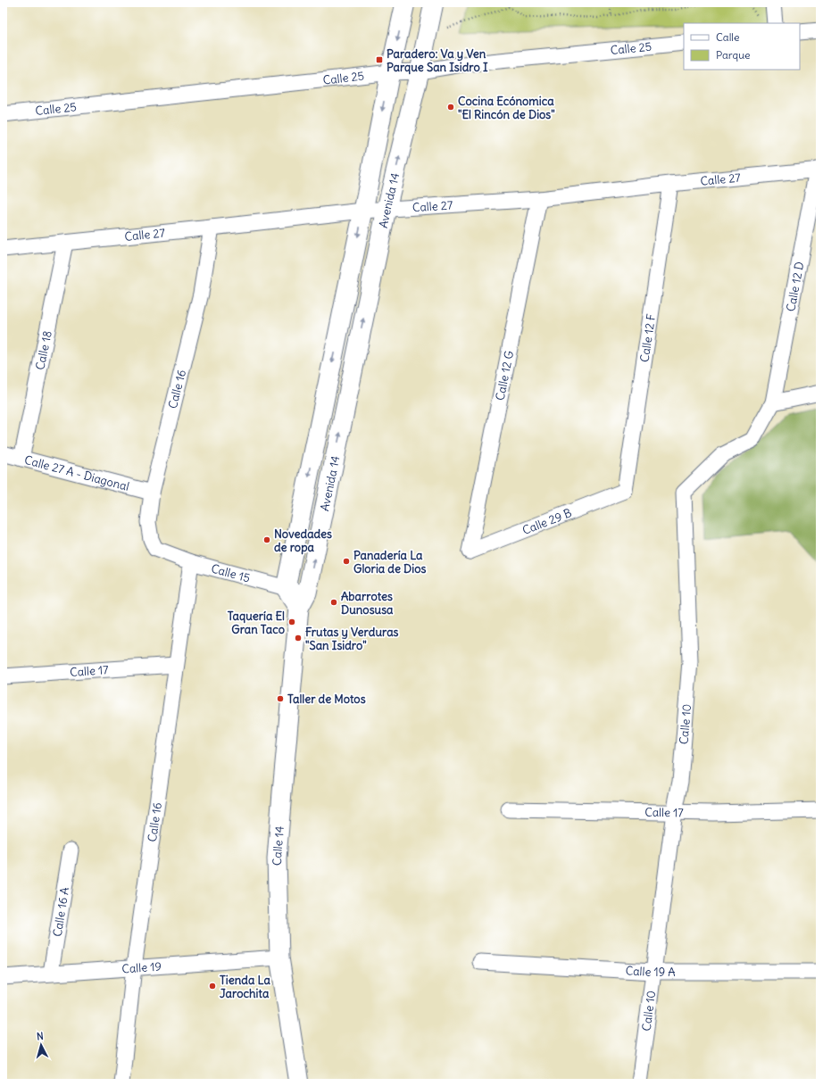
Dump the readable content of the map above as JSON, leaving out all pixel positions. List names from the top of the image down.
{
  "streets": {
    "street": [
      "Calle 25",
      "Calle 27",
      "Avenida 14",
      "Calle 12 D",
      "Calle 12 F",
      "Calle 18",
      "Calle 12 G",
      "Calle 16",
      "Calle 27 A - Diagonal",
      "Calle 29 B",
      "Calle 15",
      "Calle 17",
      "Calle 10",
      "Calle 14",
      "Calle 16 A",
      "Calle 19",
      "Calle 19 A"
    ]
  },
  "crossings": [
    ["Calle 25", "Avenida 14"],
    ["Calle 27", "Avenida 14"],
    ["Calle 27", "Calle 12 D"],
    ["Calle 27", "Calle 12 F"],
    ["Calle 27", "Calle 18"],
    ["Calle 27", "Calle 12 G"],
    ["Calle 27", "Calle 16"],
    ["Avenida 14", "Calle 15"],
    ["Avenida 14", "Calle 14"],
    ["Calle 12 D", "Calle 10"],
    ["Calle 12 F", "Calle 29 B"],
    ["Calle 18", "Calle 27 A - Diagonal"],
    ["Calle 12 G", "Calle 29 B"],
    ["Calle 16", "Calle 27 A - Diagonal"],
    ["Calle 16", "Calle 15"],
    ["Calle 16", "Calle 17"],
    ["Calle 16", "Calle 19"],
    ["Calle 17", "Calle 10"],
    ["Calle 10", "Calle 19 A"],
    ["Calle 14", "Calle 19"],
    ["Calle 16 A", "Calle 19"]
  ],
  "places": {
    "transit": ["Paradero: Va y Ven Parque San Isidro I"],
    "other": [
      "Cocina Ecónomica \"El Rincón de Dios\"",
      "Novedades de ropa",
      "Panadería La Gloria de Dios",
      "Abarrotes Dunosusa",
      "Taquería El Gran Taco",
      "Frutas y Verduras \"San Isidro\"",
      "Taller de Motos",
      "Tienda La Jarochita"
    ]
  },
  "legend": ["Calle", "Parque"],
  "north": "top"
}
